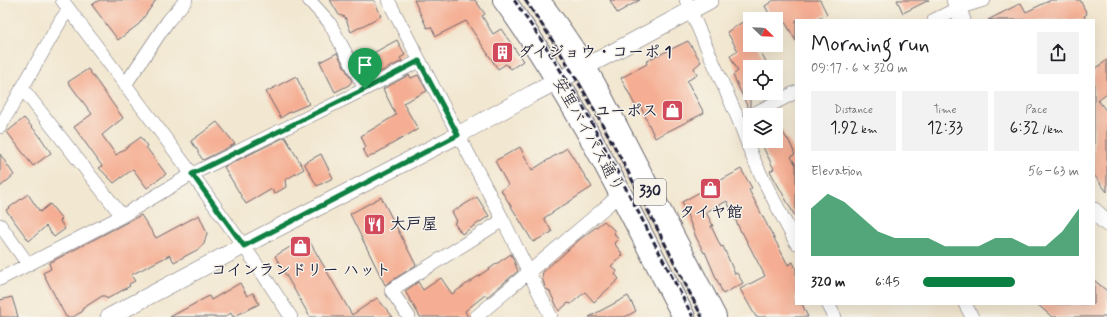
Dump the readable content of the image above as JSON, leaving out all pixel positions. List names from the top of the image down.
{
  "streets": {
    "highway": ["安里バイパス通り", "330"]
  },
  "places": {
    "building": ["ダイジョウ・コーポ 1"],
    "shop": ["ユーポス", "タイヤ館", "コインランドリー ハット"],
    "restaurant": ["大戸屋"]
  },
  "north": "bottom right",
  "page": {
    "heading": ["Morning run", "09:17 · 6 × 320 m"],
    "stats": [
      ["Distance", "1.92 km"],
      ["Time", "12:33"],
      ["Pace", "6:32 /km"]
    ],
    "chart": ["Elevation", "56–63 m"],
    "list": [
      {
        "name": "320 m",
        "note": "6:45"
      }
    ]
  }
}
